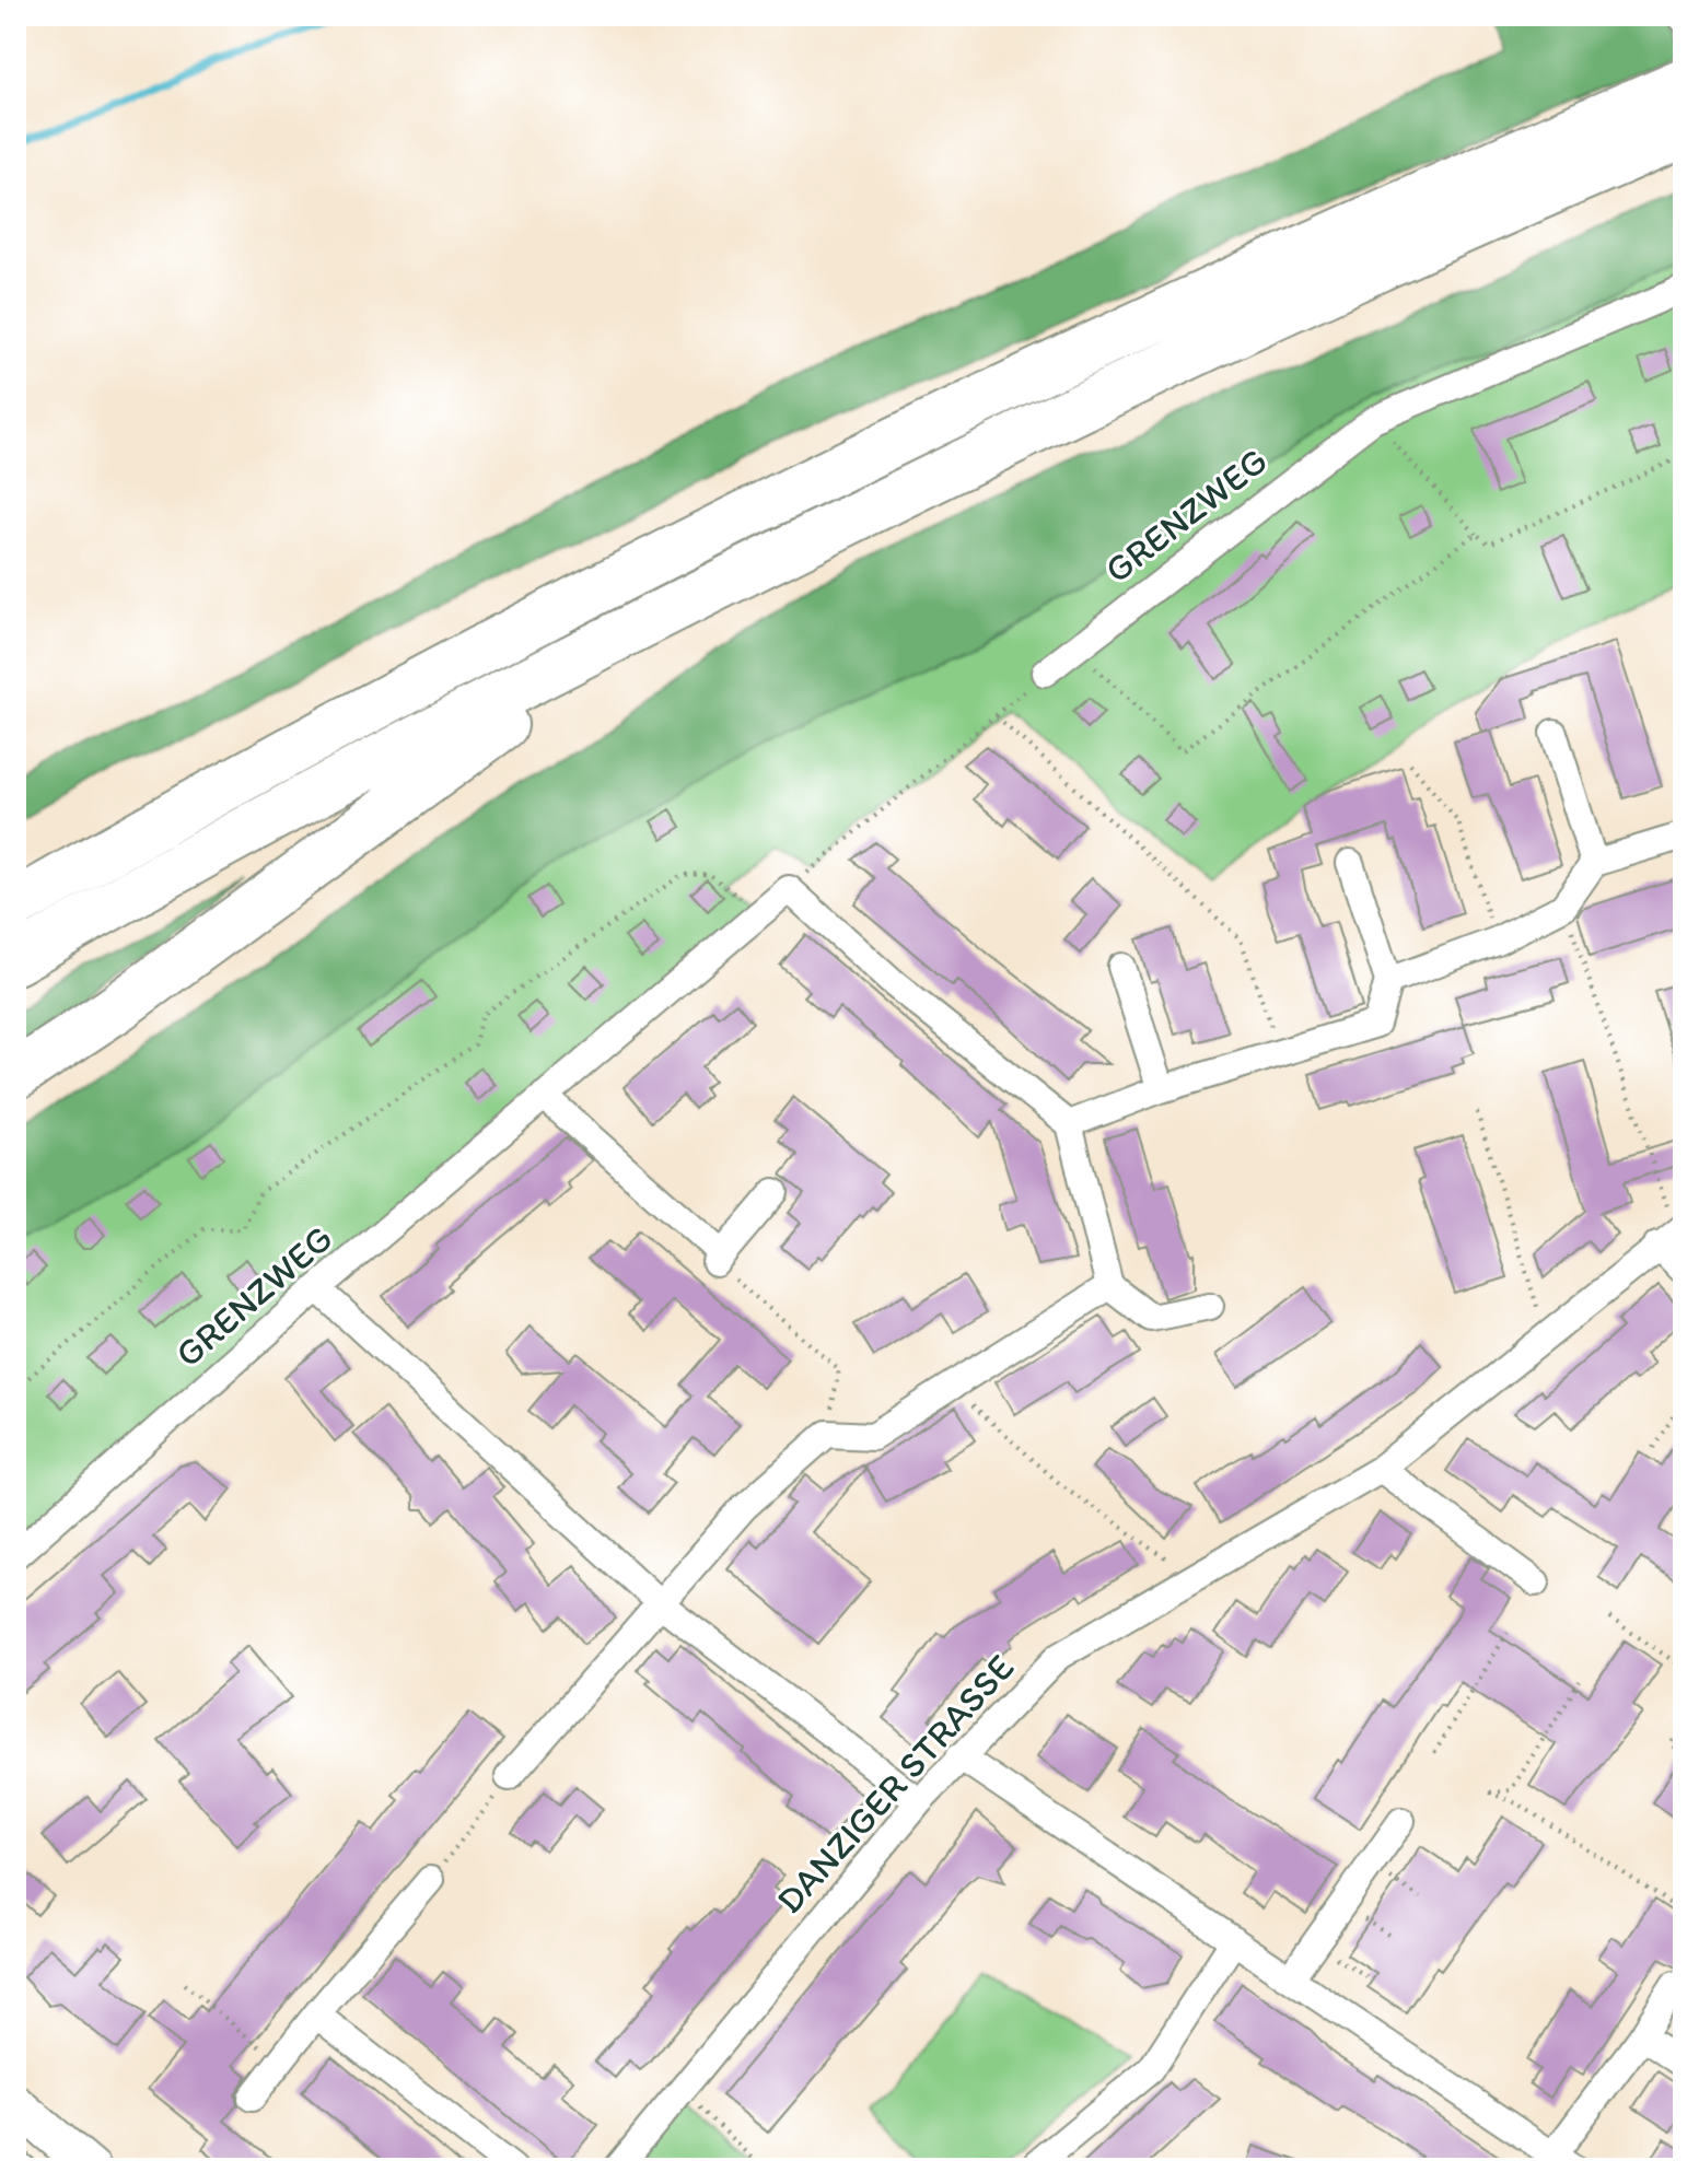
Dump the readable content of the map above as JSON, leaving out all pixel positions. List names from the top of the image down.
{
  "streets": {
    "street": ["GRENZWEG", "DANZIGER STRASSE"]
  }
}
